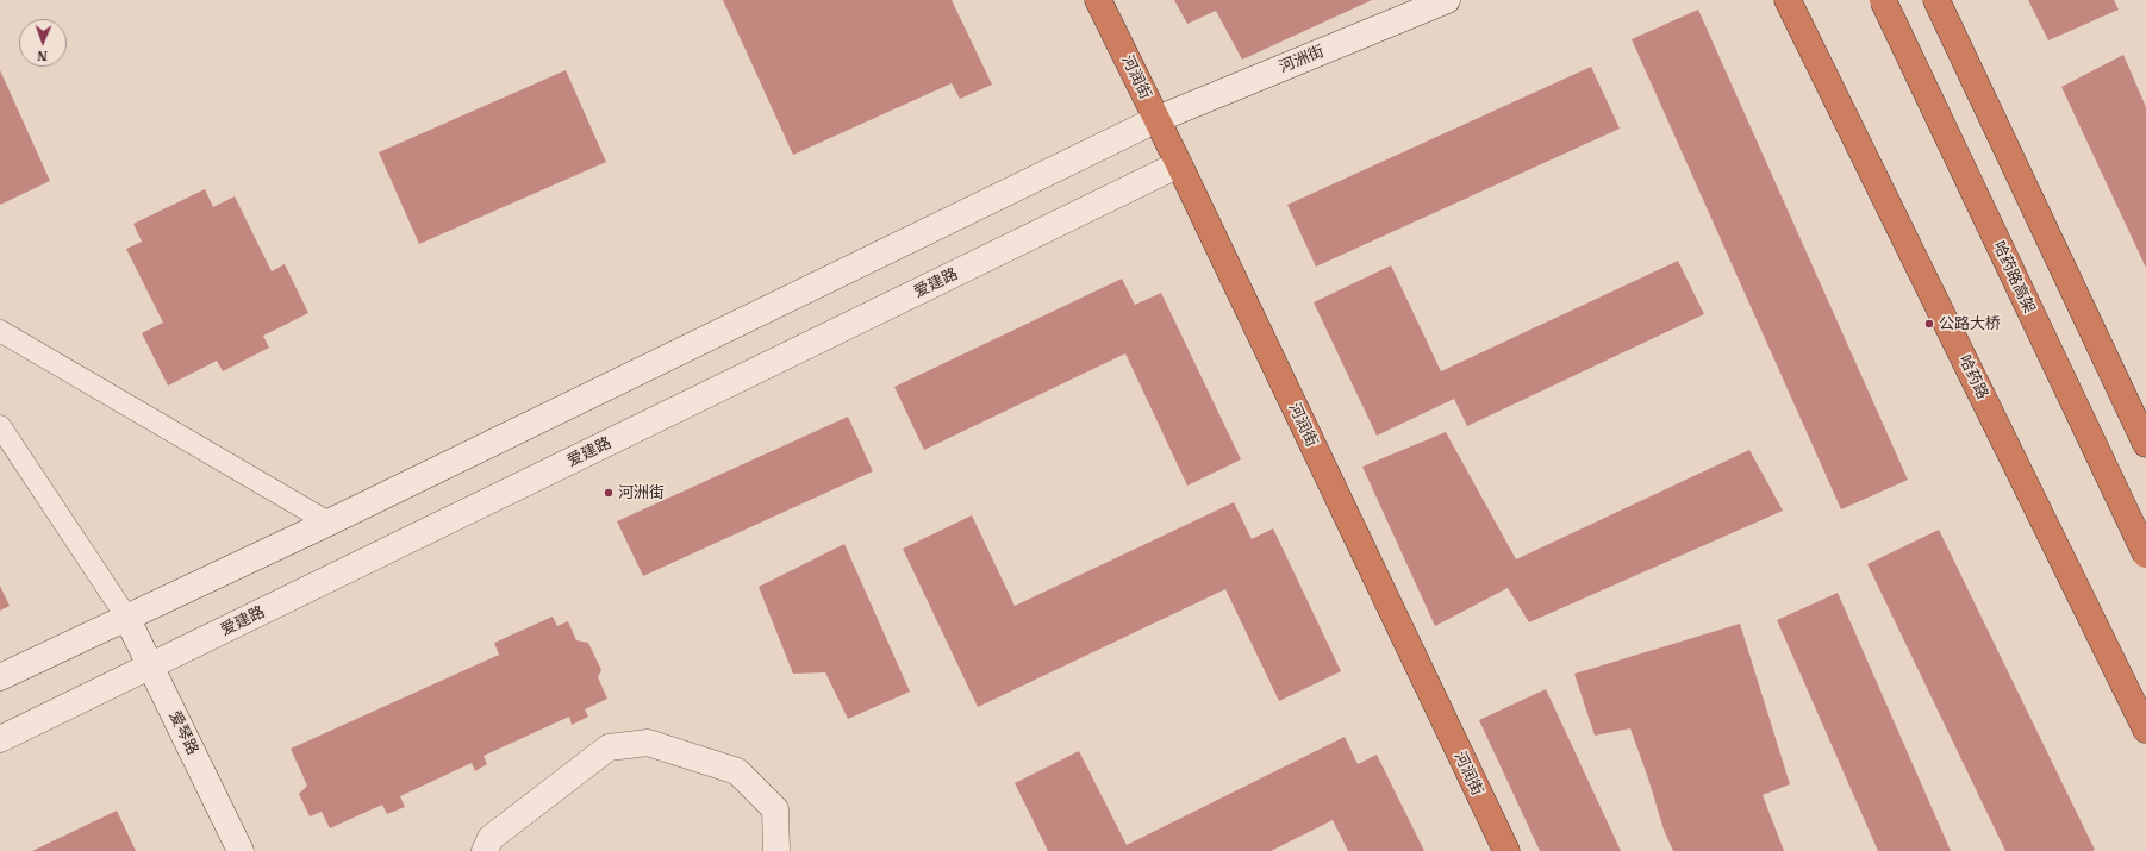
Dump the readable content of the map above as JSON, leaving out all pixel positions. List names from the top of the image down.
{
  "streets": {
    "highway": ["河润街", "哈药路高架", "哈药路"],
    "main road": ["河洲街", "爱建路", "爱琴路"]
  },
  "crossings": [
    ["河洲街", "河润街"],
    ["河润街", "爱建路"],
    ["爱建路", "爱琴路"]
  ],
  "places": ["公路大桥", "河洲街"],
  "north": "bottom"
}
